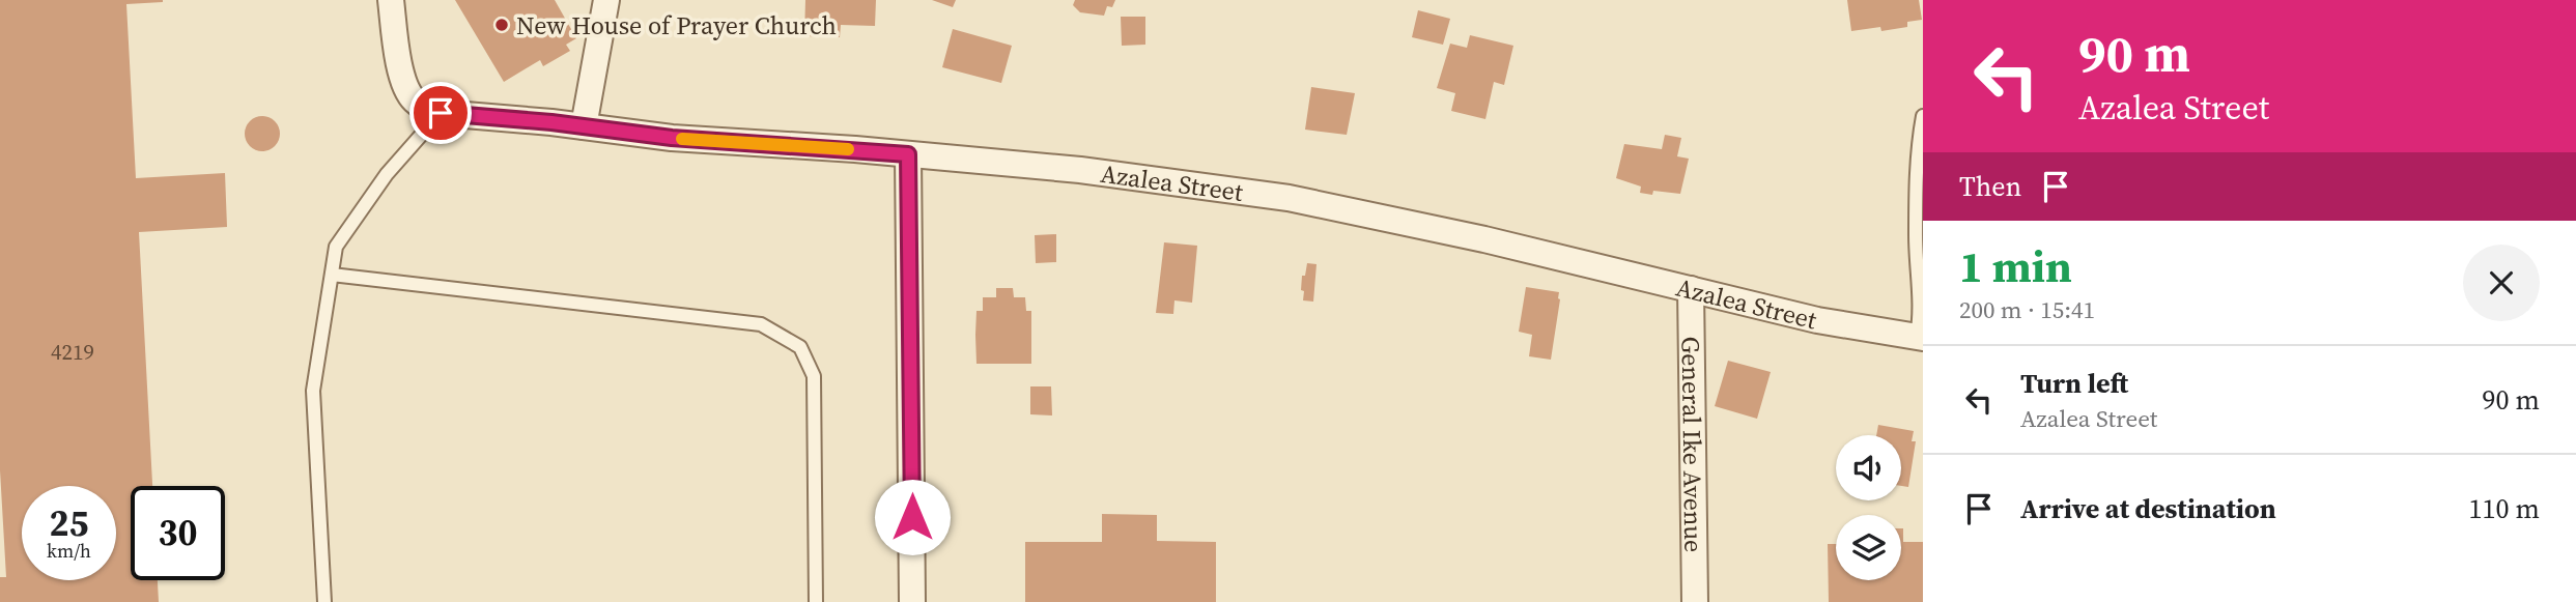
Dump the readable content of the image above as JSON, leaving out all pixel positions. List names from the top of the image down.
{
  "streets": {
    "street": ["Azalea Street", "General Ike Avenue"]
  },
  "crossings": [
    ["Azalea Street", "General Ike Avenue"]
  ],
  "places": ["New House of Prayer Church"],
  "house_numbers": ["4219"],
  "page": {
    "turn": ["90 m", "Azalea Street"],
    "then": "Then",
    "heading": ["1 min", "200 m · 15:41"],
    "list": [
      {
        "name": "Turn left",
        "note": "Azalea Street",
        "value": "90 m"
      },
      {
        "name": "Arrive at destination",
        "value": "110 m"
      }
    ],
    "speed": "25 km/h",
    "limit": "30"
  }
}
